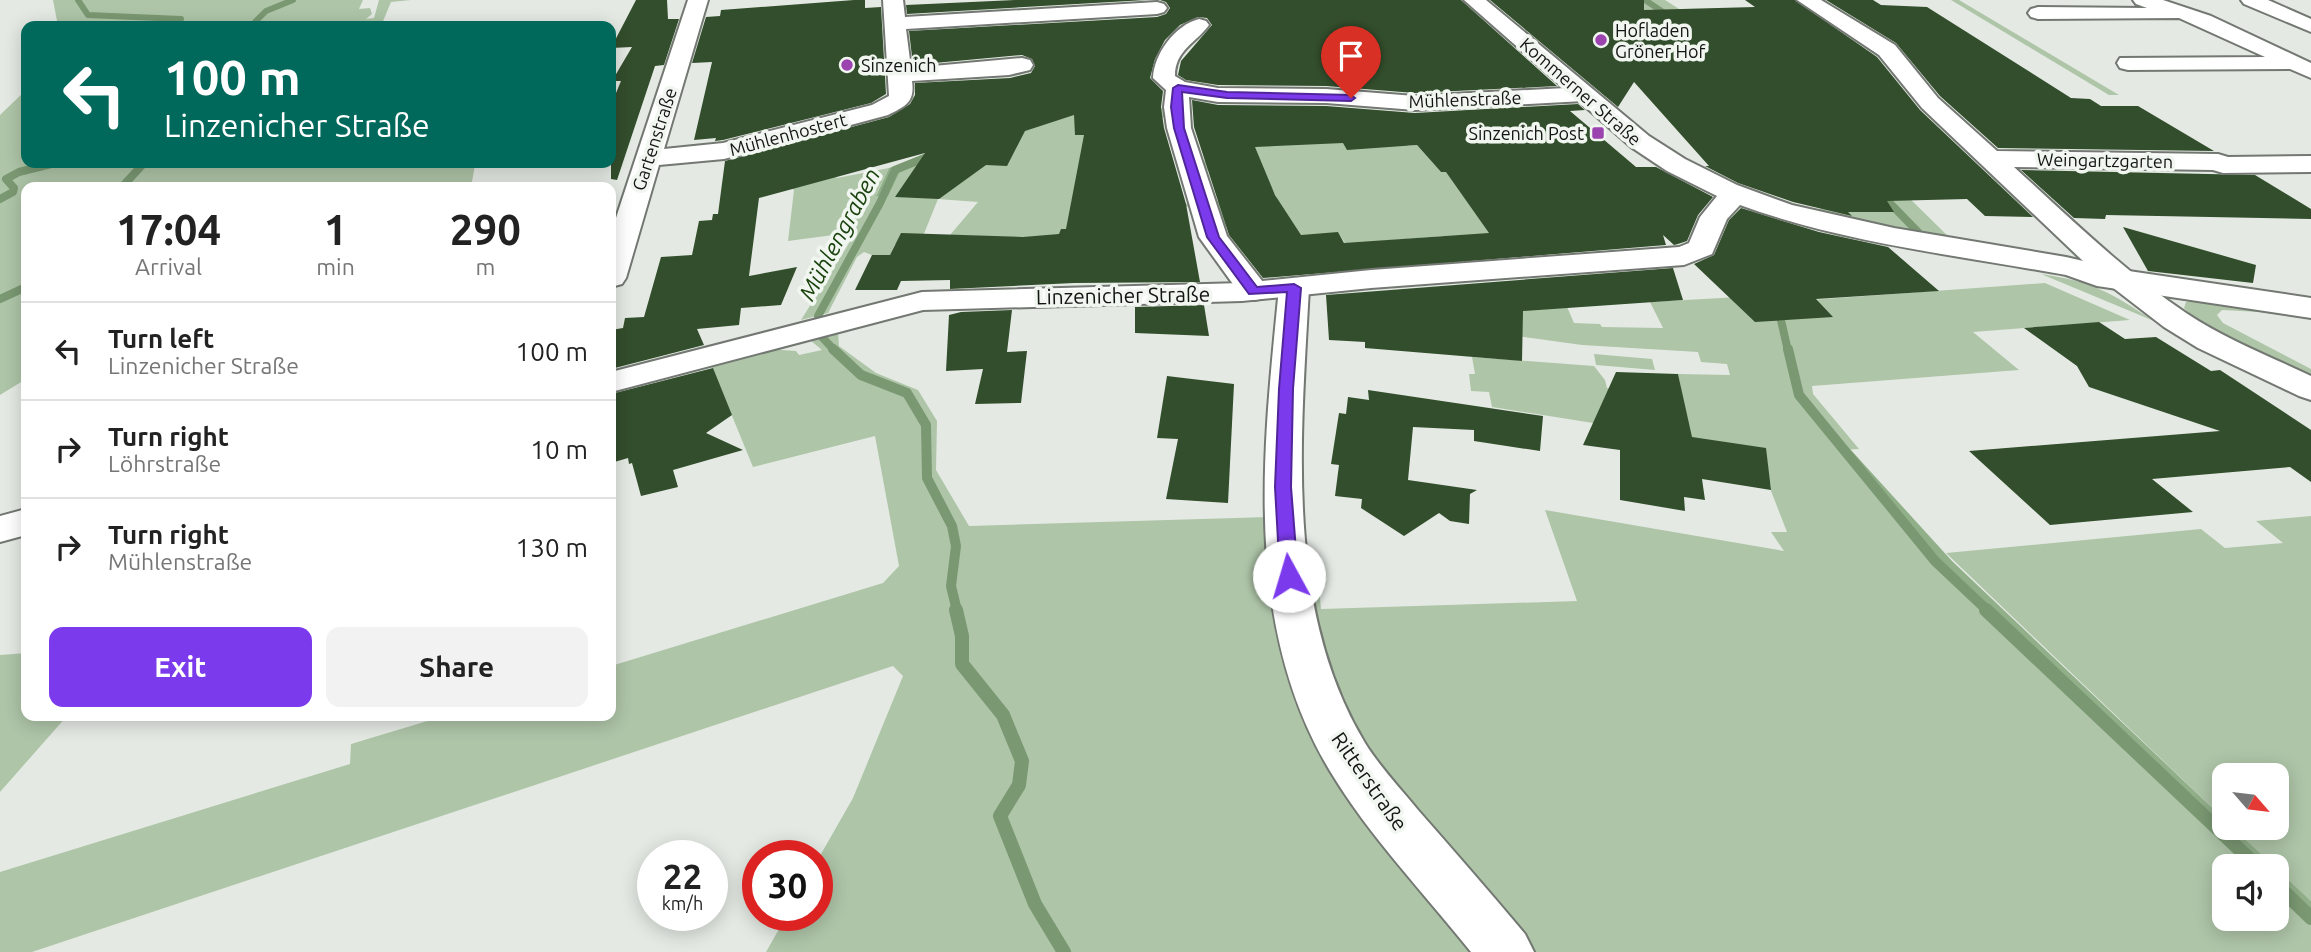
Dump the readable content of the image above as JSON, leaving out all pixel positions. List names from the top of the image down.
{
  "streets": {
    "street": [
      "Kommerner Straße",
      "Mühlenstraße",
      "Mühlenhostert",
      "Gartenstraße",
      "Weingartzgarten",
      "Linzenicher Straße",
      "Ritterstraße"
    ]
  },
  "crossings": [
    ["Kommerner Straße", "Mühlenstraße"],
    ["Kommerner Straße", "Weingartzgarten"],
    ["Kommerner Straße", "Linzenicher Straße"],
    ["Mühlenhostert", "Gartenstraße"],
    ["Linzenicher Straße", "Ritterstraße"]
  ],
  "water": ["Mühlengraben"],
  "places": {
    "other": ["Hofladen Gröner Hof", "Sinzenich"],
    "transit": ["Sinzenich Post"]
  },
  "north": "bottom right",
  "page": {
    "turn": ["100 m", "Linzenicher Straße"],
    "eta": [
      "17:04",
      "Arrival",
      "1",
      "min",
      "290",
      "m"
    ],
    "list": [
      {
        "name": "Turn left",
        "note": "Linzenicher Straße",
        "value": "100 m"
      },
      {
        "name": "Turn right",
        "note": "Löhrstraße",
        "value": "10 m"
      },
      {
        "name": "Turn right",
        "note": "Mühlenstraße",
        "value": "130 m"
      }
    ],
    "buttons": ["Exit", "Share"],
    "speed": "22 km/h",
    "limit": "30"
  }
}
